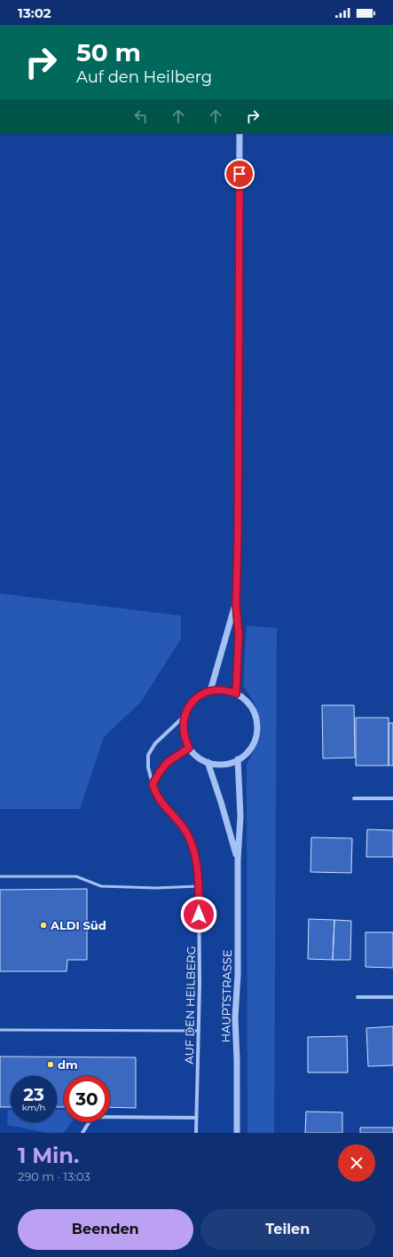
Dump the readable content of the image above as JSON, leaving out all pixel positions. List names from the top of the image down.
{
  "streets": {
    "street": ["HAUPTSTRASSE", "AUF DEN HEILBERG"]
  },
  "crossings": [
    ["HAUPTSTRASSE", "AUF DEN HEILBERG"]
  ],
  "places": ["ALDI Süd", "dm"],
  "page": {
    "status": "13:02",
    "turn": ["50 m", "Auf den Heilberg"],
    "speed": "23 km/h",
    "limit": "30",
    "heading": ["1 Min.", "290 m · 13:03"],
    "buttons": ["Beenden", "Teilen"]
  }
}
